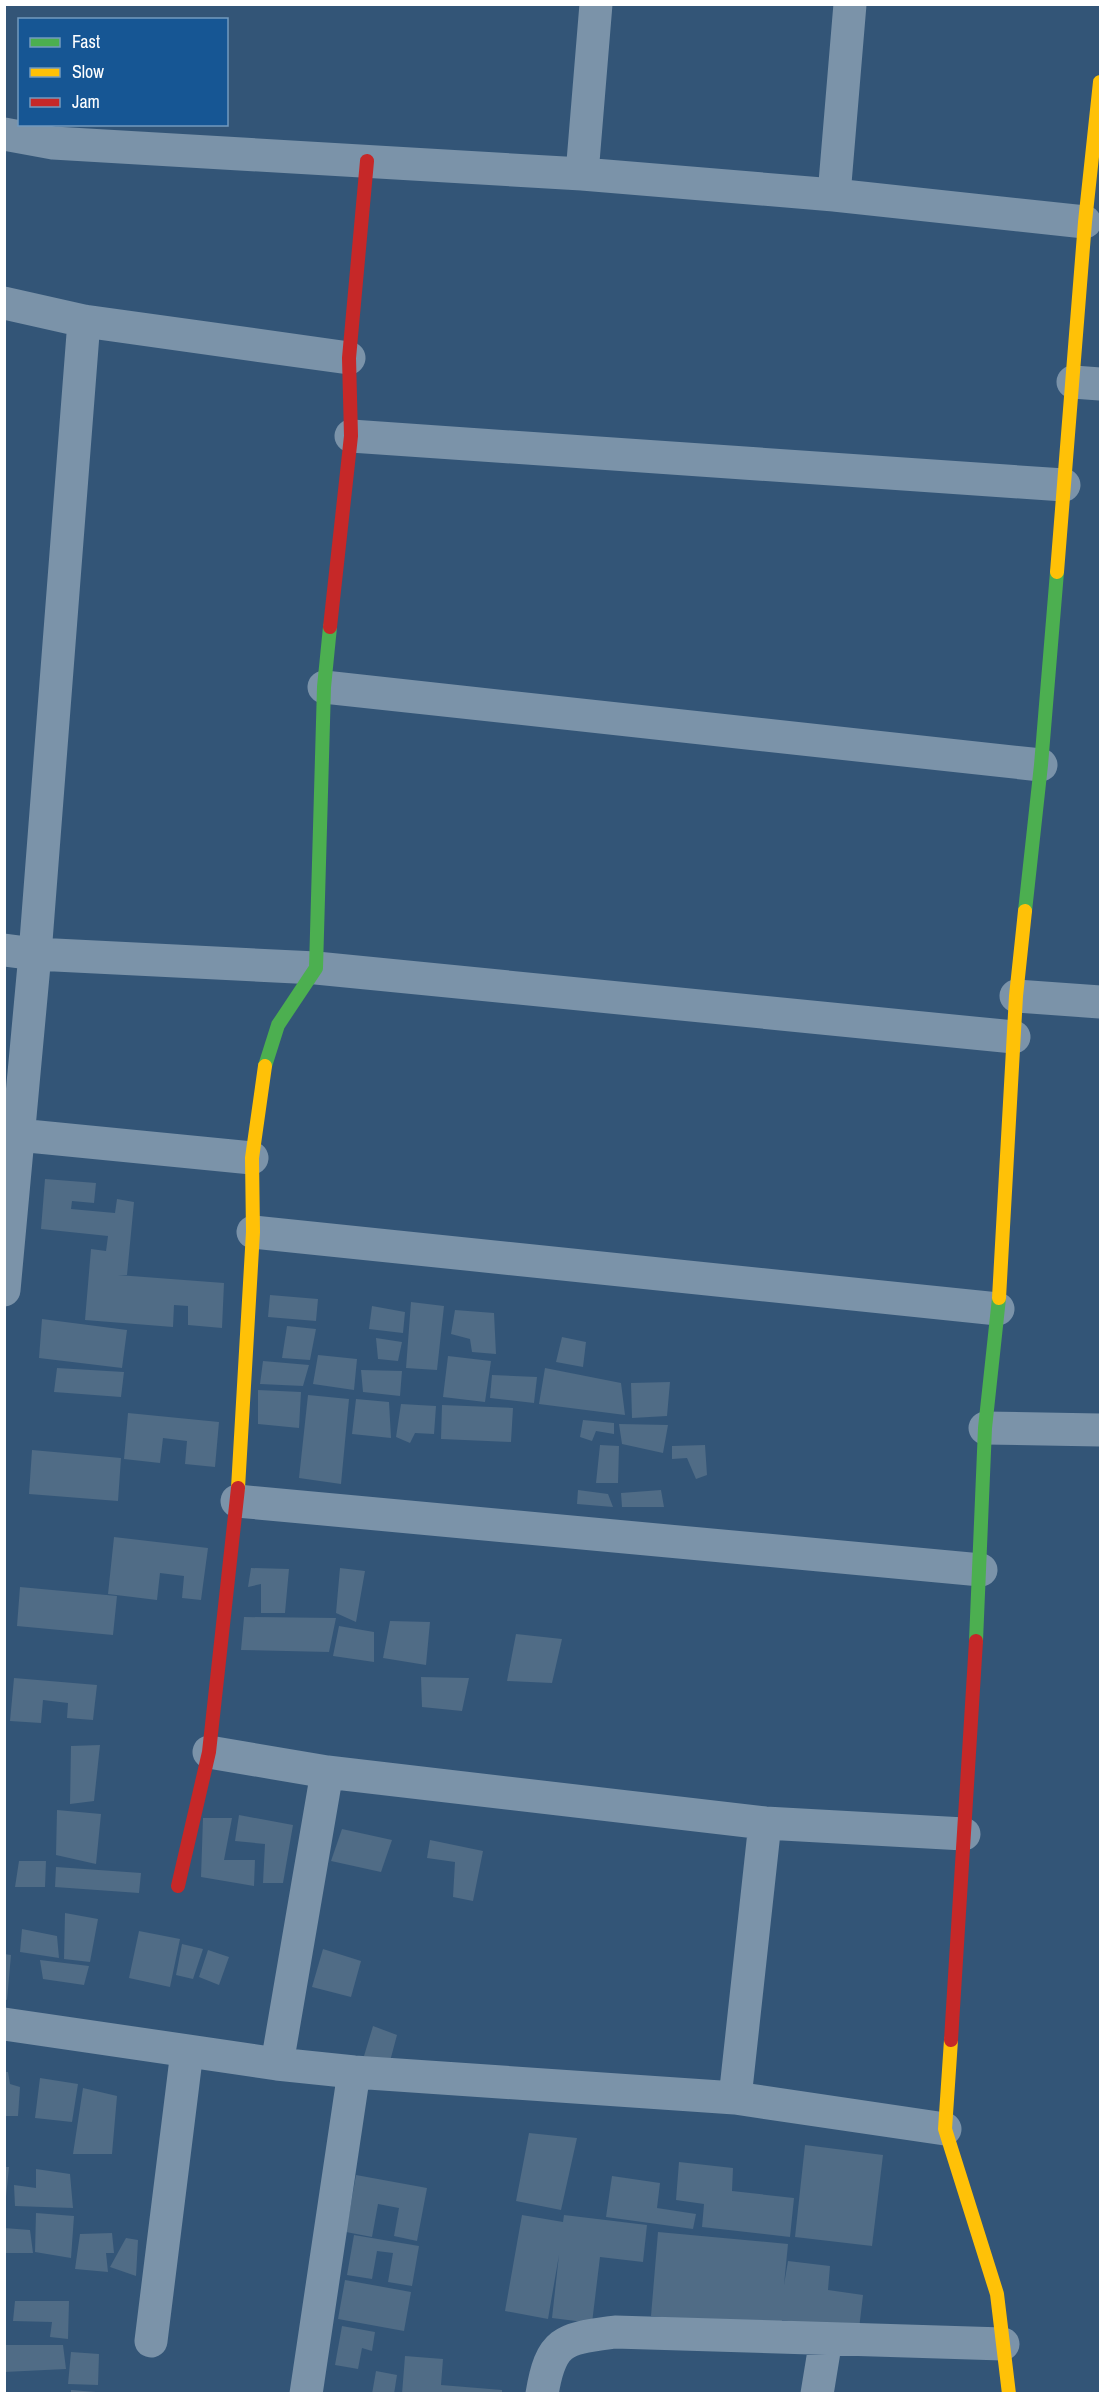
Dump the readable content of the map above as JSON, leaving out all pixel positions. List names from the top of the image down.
{
  "legend": ["Fast", "Slow", "Jam"]
}
